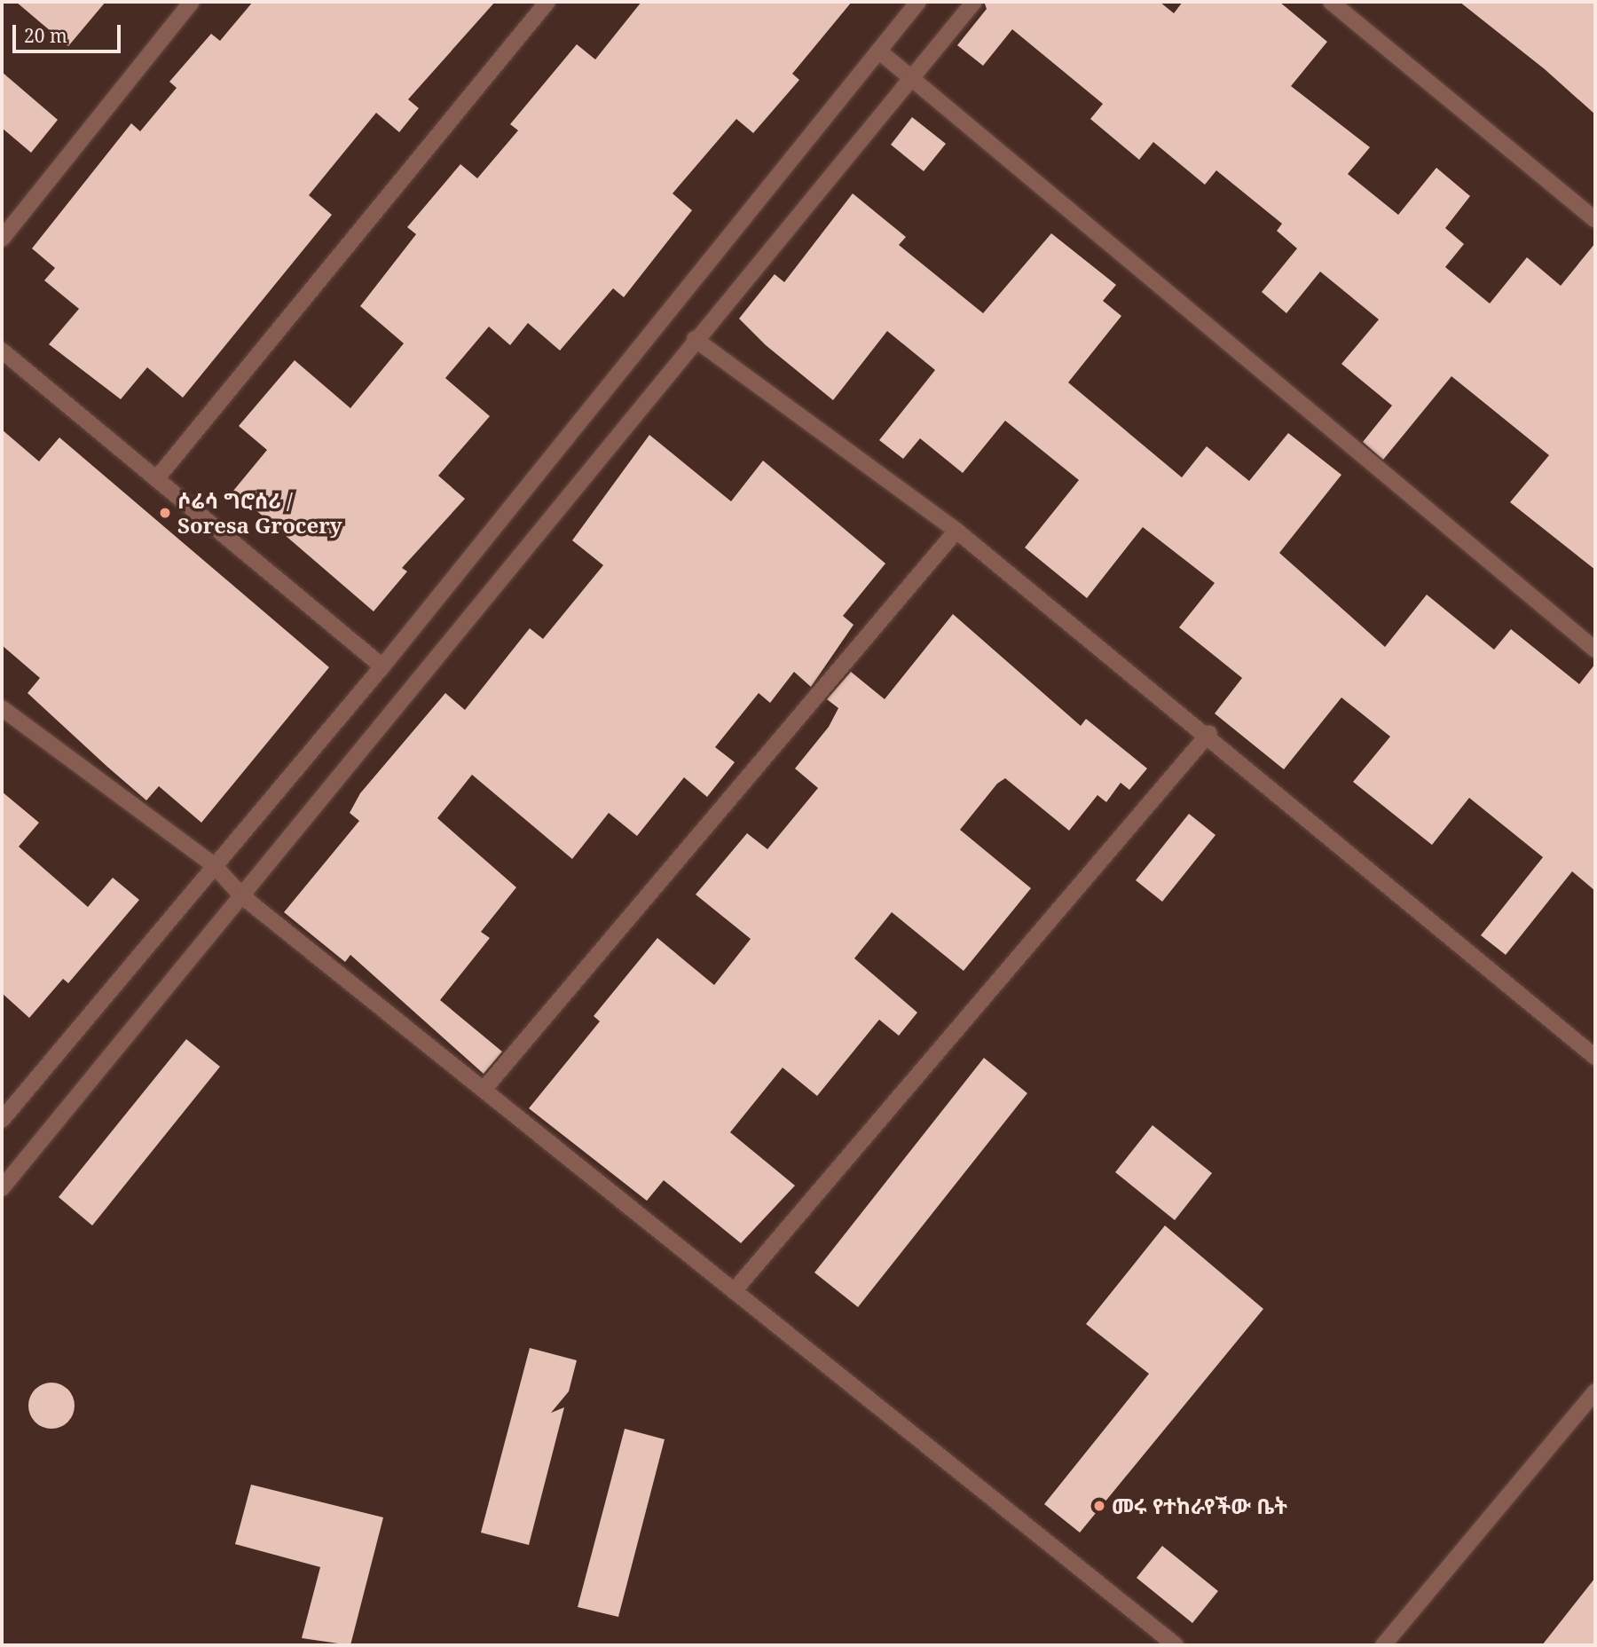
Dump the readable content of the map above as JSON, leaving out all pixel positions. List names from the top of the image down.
{
  "places": ["ሶሬሳ ግሮሰሪ / Soresa Grocery", "መሩ የተከራየችው ቤት"],
  "scale_bar": "20 m"
}
